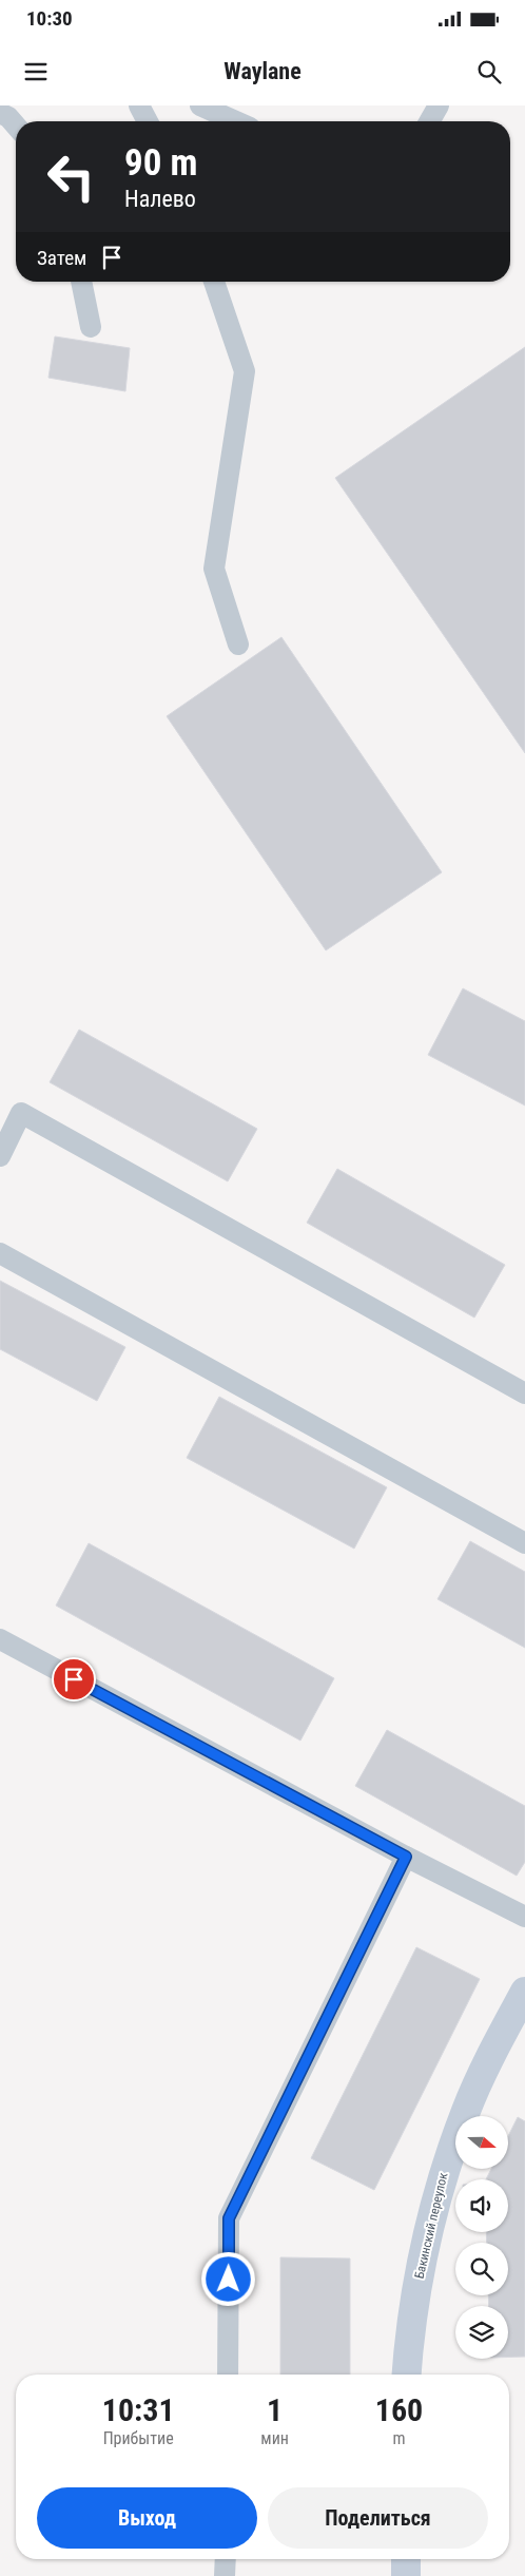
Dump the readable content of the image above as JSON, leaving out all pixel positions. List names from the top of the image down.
{
  "streets": {
    "street": ["Бакинский переулок"]
  },
  "north": "right",
  "page": {
    "status": "10:30",
    "header": "Waylane",
    "turn": ["90 m", "Налево"],
    "then": "Затем",
    "eta": [
      "10:31",
      "Прибытие",
      "1",
      "мин",
      "160",
      "m"
    ],
    "buttons": ["Выход", "Поделиться"]
  }
}
